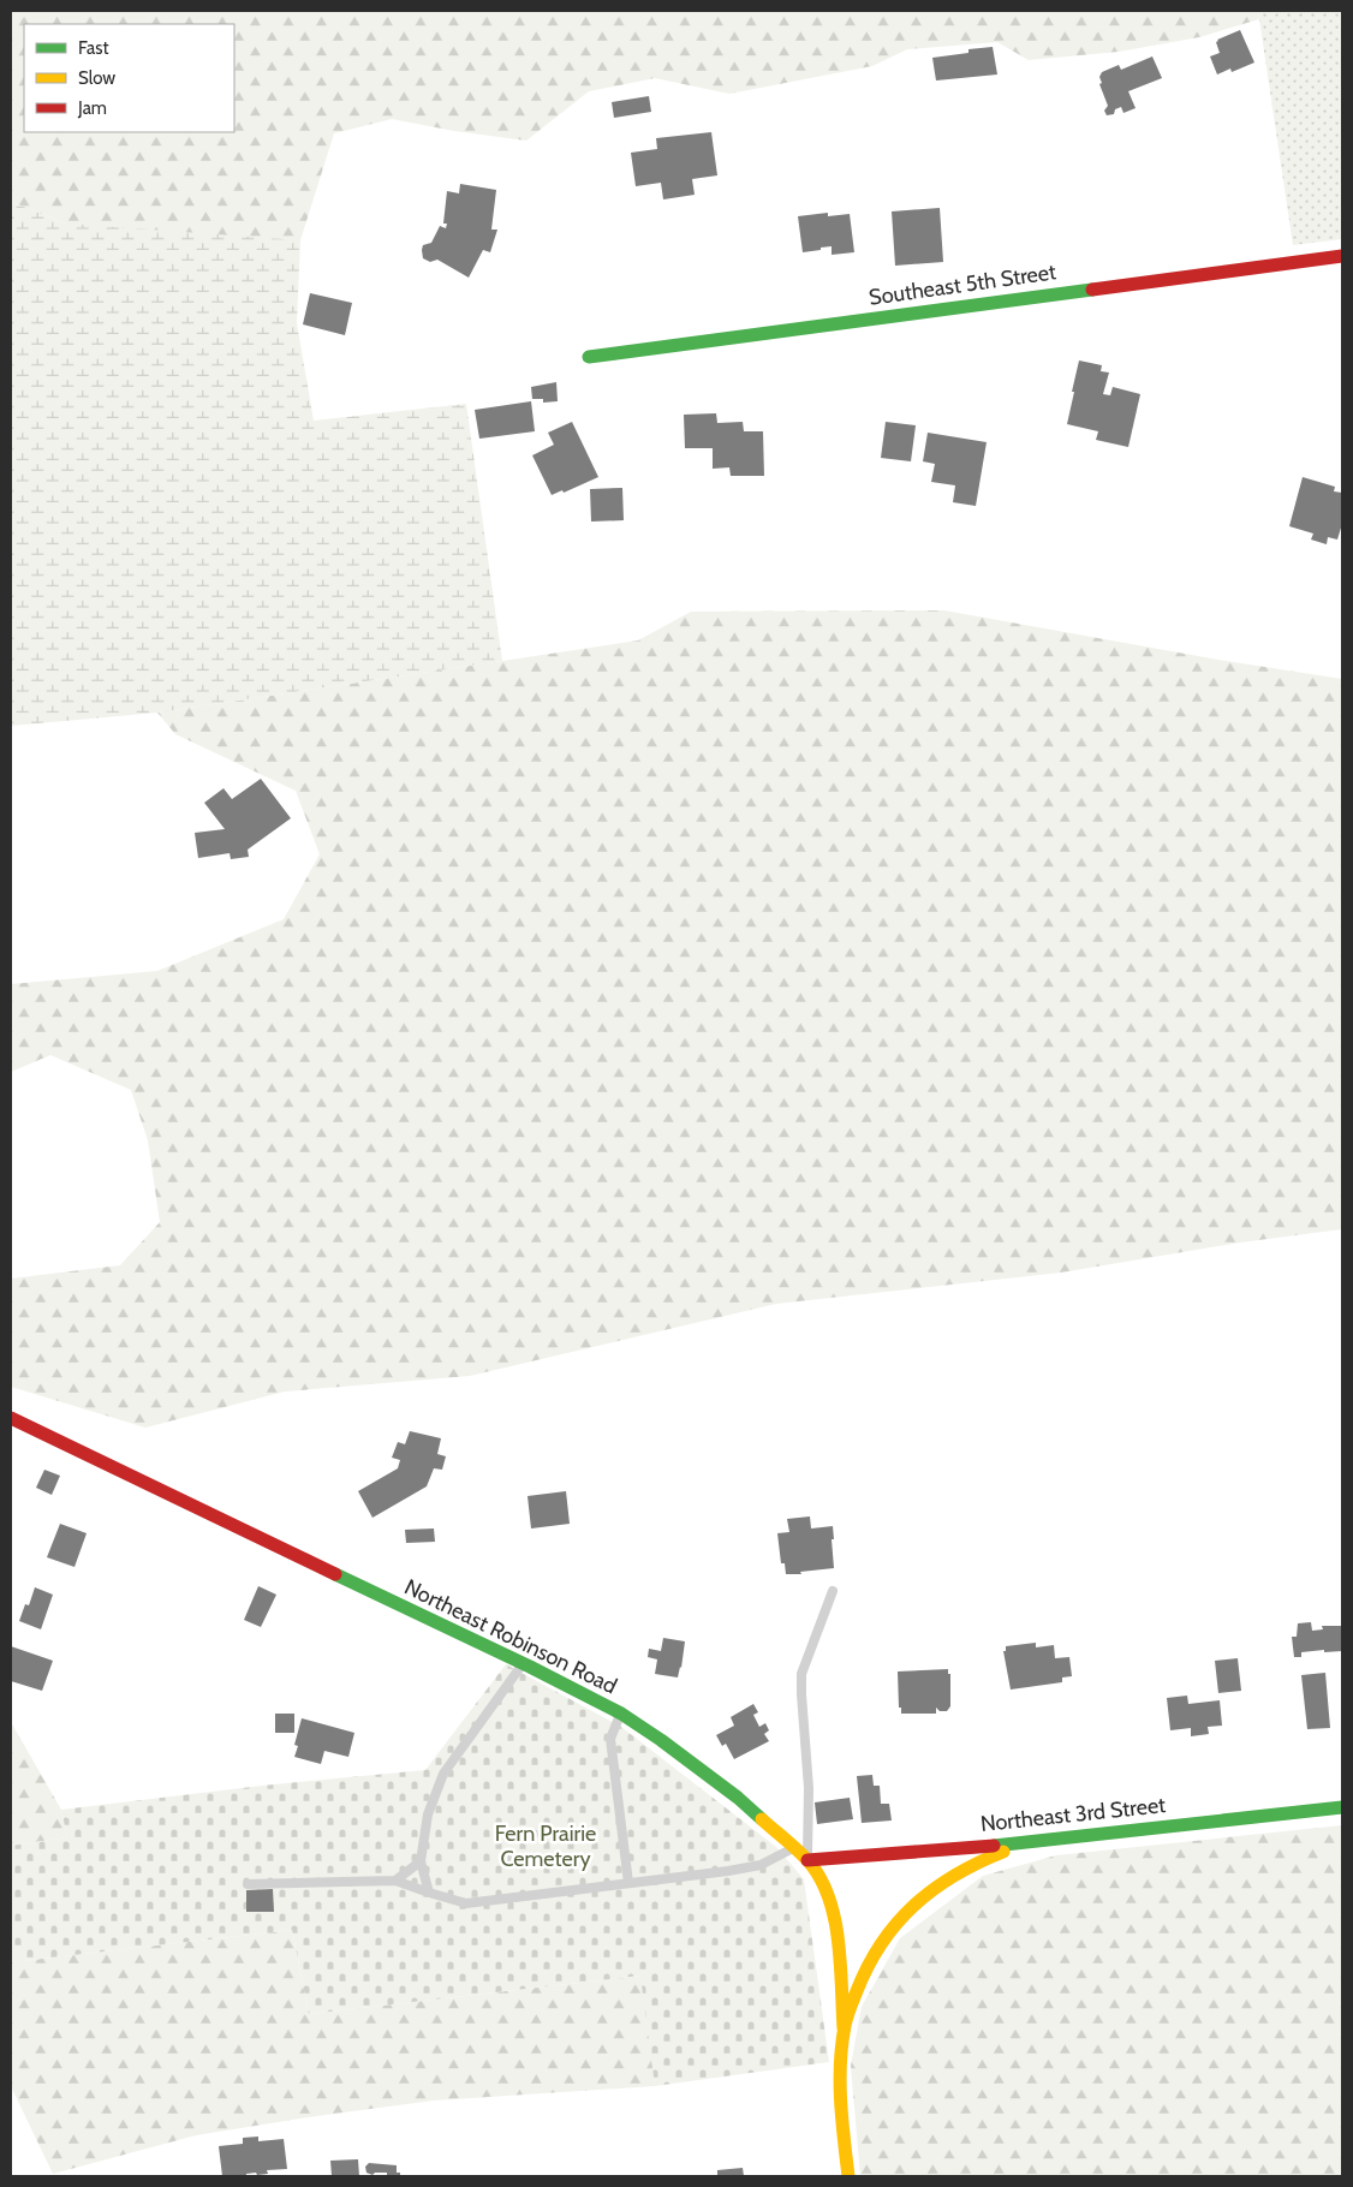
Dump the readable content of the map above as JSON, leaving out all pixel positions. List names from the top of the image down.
{
  "streets": {
    "street": ["Southeast 5th Street", "Northeast Robinson Road", "Northeast 3rd Street"]
  },
  "crossings": [
    ["Northeast Robinson Road", "Northeast 3rd Street"]
  ],
  "parks": ["Fern Prairie Cemetery"],
  "legend": ["Fast", "Slow", "Jam"]
}
